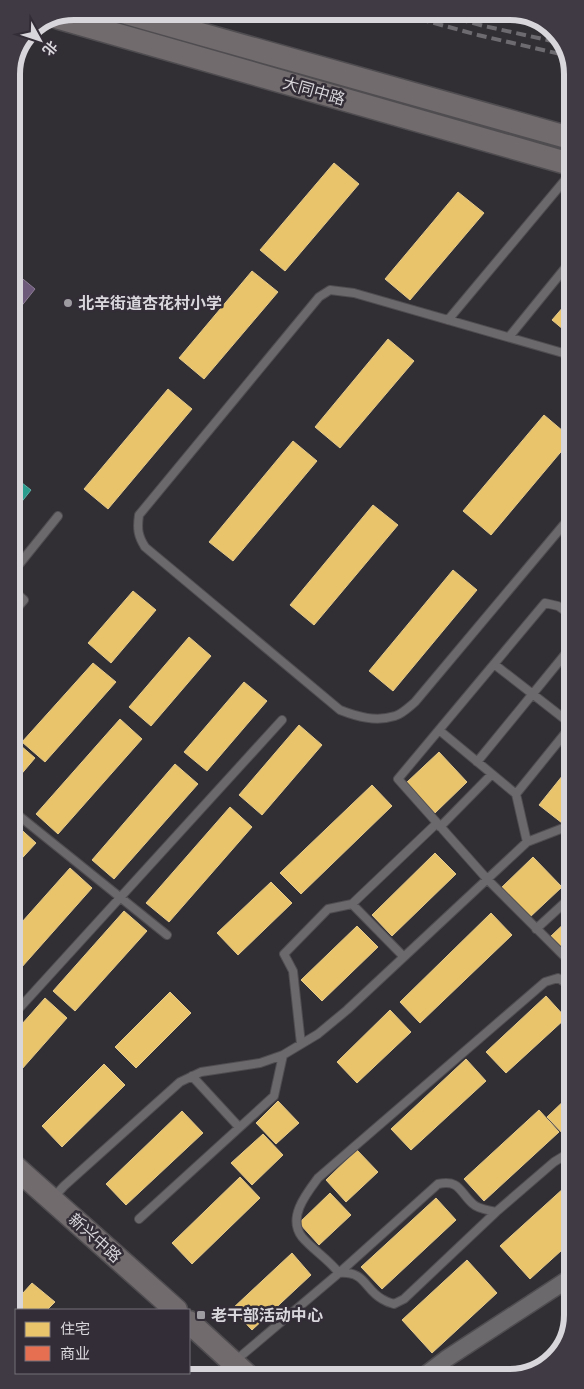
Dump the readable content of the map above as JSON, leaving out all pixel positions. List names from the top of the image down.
{
  "streets": {
    "main road": ["大同中路", "新兴中路"]
  },
  "places": {
    "other": ["北辛街道杏花村小学"],
    "transit": ["老干部活动中心"]
  },
  "legend": ["住宅", "商业"],
  "north": "bottom right"
}
